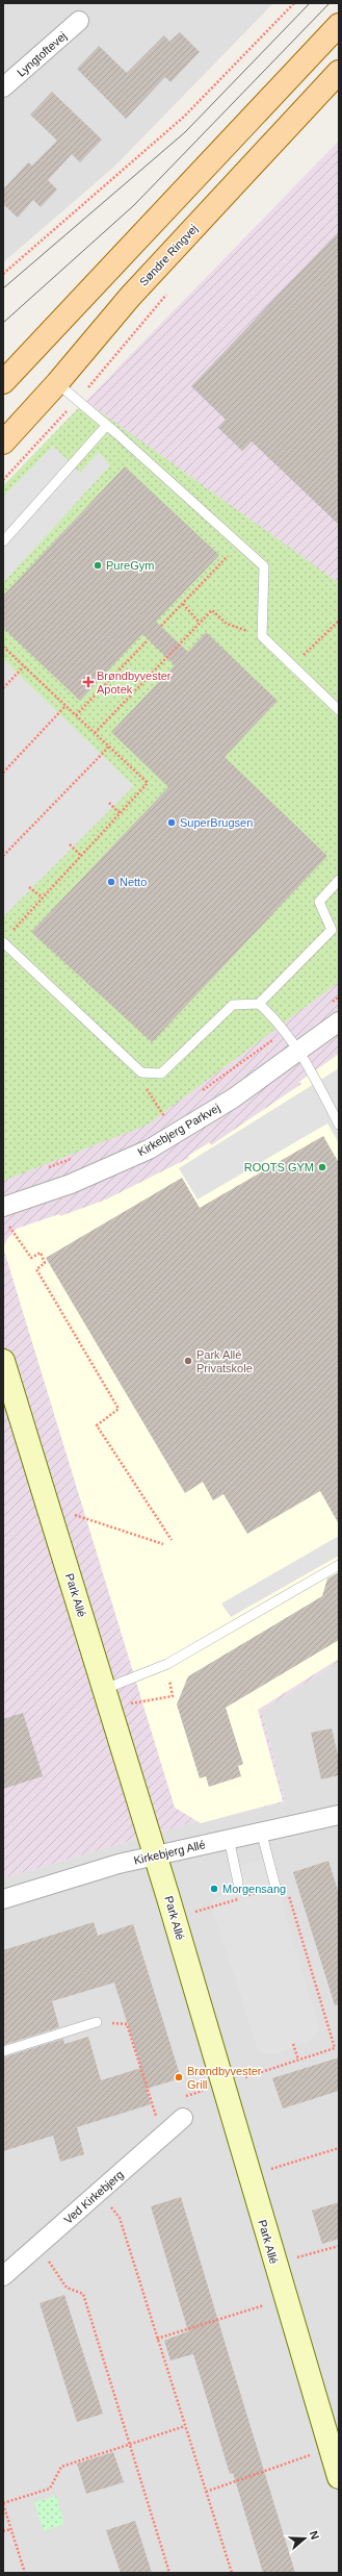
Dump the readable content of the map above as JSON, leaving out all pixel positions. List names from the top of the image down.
{
  "streets": {
    "main road": ["Søndre Ringvej"],
    "street": [
      "Lyngtoftevej",
      "Kirkebjerg Parkvej",
      "Park Allé",
      "Kirkebjerg Allé",
      "Ved Kirkebjerg"
    ]
  },
  "crossings": [
    ["Park Allé", "Kirkebjerg Allé"]
  ],
  "places": {
    "other": [
      "PureGym",
      "SuperBrugsen",
      "Netto",
      "ROOTS GYM",
      "Park Allé Privatskole",
      "Morgensang",
      "Brøndbyvester Grill"
    ],
    "health": ["Brøndbyvester Apotek"]
  },
  "north": "right"
}
